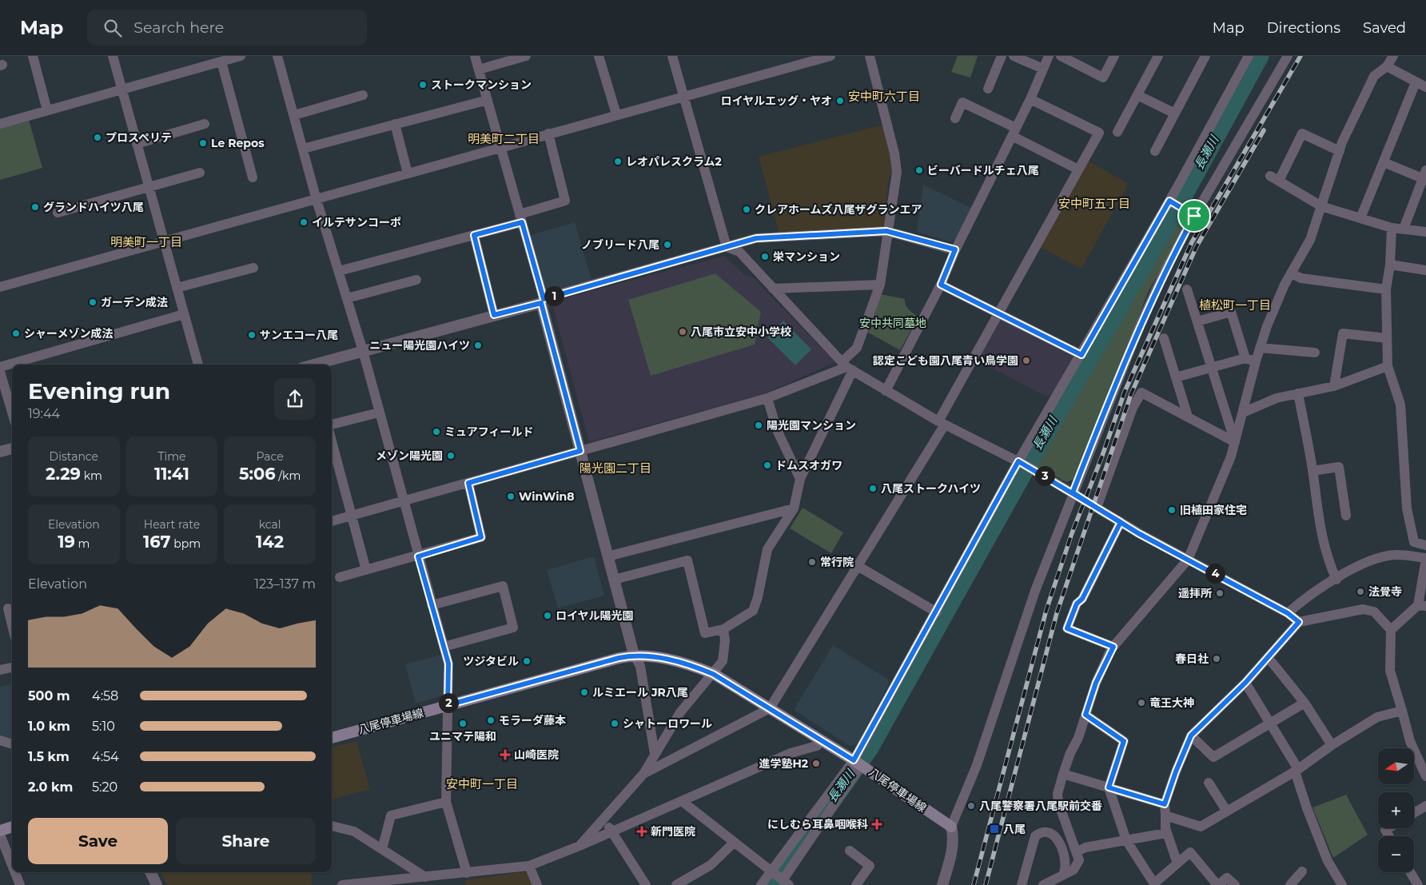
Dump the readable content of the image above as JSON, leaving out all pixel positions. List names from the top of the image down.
{
  "streets": {
    "main road": ["八尾停車場線"]
  },
  "districts": [
    "安中町六丁目",
    "明美町二丁目",
    "安中町五丁目",
    "明美町一丁目",
    "植松町一丁目",
    "陽光園二丁目",
    "安中町一丁目"
  ],
  "water": ["長瀬川"],
  "parks": ["安中共同墓地"],
  "places": {
    "other": [
      "ストークマンション",
      "ロイヤルエッグ・ヤオ",
      "プロスペリテ",
      "Le Repos",
      "レオパレスクラム2",
      "ビーバードルチェ八尾",
      "グランドハイツ八尾",
      "クレアホームズ八尾ザグランエア",
      "イルテサンコーポ",
      "ノブリード八尾",
      "栄マンション",
      "ガーデン成法",
      "八尾市立安中小学校",
      "シャーメゾン成法",
      "サンエコー八尾",
      "ニュー陽光園ハイツ",
      "認定こども園八尾青い鳥学園",
      "陽光園マンション",
      "ミュアフィールド",
      "メゾン陽光園",
      "ドムスオガワ",
      "八尾ストークハイツ",
      "WinWin8",
      "旧植田家住宅",
      "常行院",
      "法覺寺",
      "遥拝所",
      "ロイヤル陽光園",
      "春日社",
      "ツジタビル",
      "ルミエール JR八尾",
      "竜王大神",
      "モラーダ藤本",
      "ユニマテ陽和",
      "シャトーロワール",
      "進学塾H2",
      "八尾警察署八尾駅前交番"
    ],
    "health": ["山崎医院", "にしむら耳鼻咽喉科", "新門医院"],
    "transit": ["八尾"]
  },
  "north": "left",
  "page": {
    "header": "Map",
    "search": "Search here",
    "nav": ["Map", "Directions", "Saved"],
    "pins": [
      "1",
      "3",
      "4",
      "2"
    ],
    "heading": ["Evening run", "19:44"],
    "stats": [
      ["Distance", "2.29 km"],
      ["Time", "11:41"],
      ["Pace", "5:06 /km"],
      ["Elevation", "19 m"],
      ["Heart rate", "167 bpm"],
      ["kcal", "142"]
    ],
    "chart": ["Elevation", "123–137 m"],
    "list": [
      {
        "name": "500 m",
        "note": "4:58"
      },
      {
        "name": "1.0 km",
        "note": "5:10"
      },
      {
        "name": "1.5 km",
        "note": "4:54"
      },
      {
        "name": "2.0 km",
        "note": "5:20"
      }
    ],
    "map_buttons": ["+", "−"],
    "buttons": ["Save", "Share"]
  }
}
